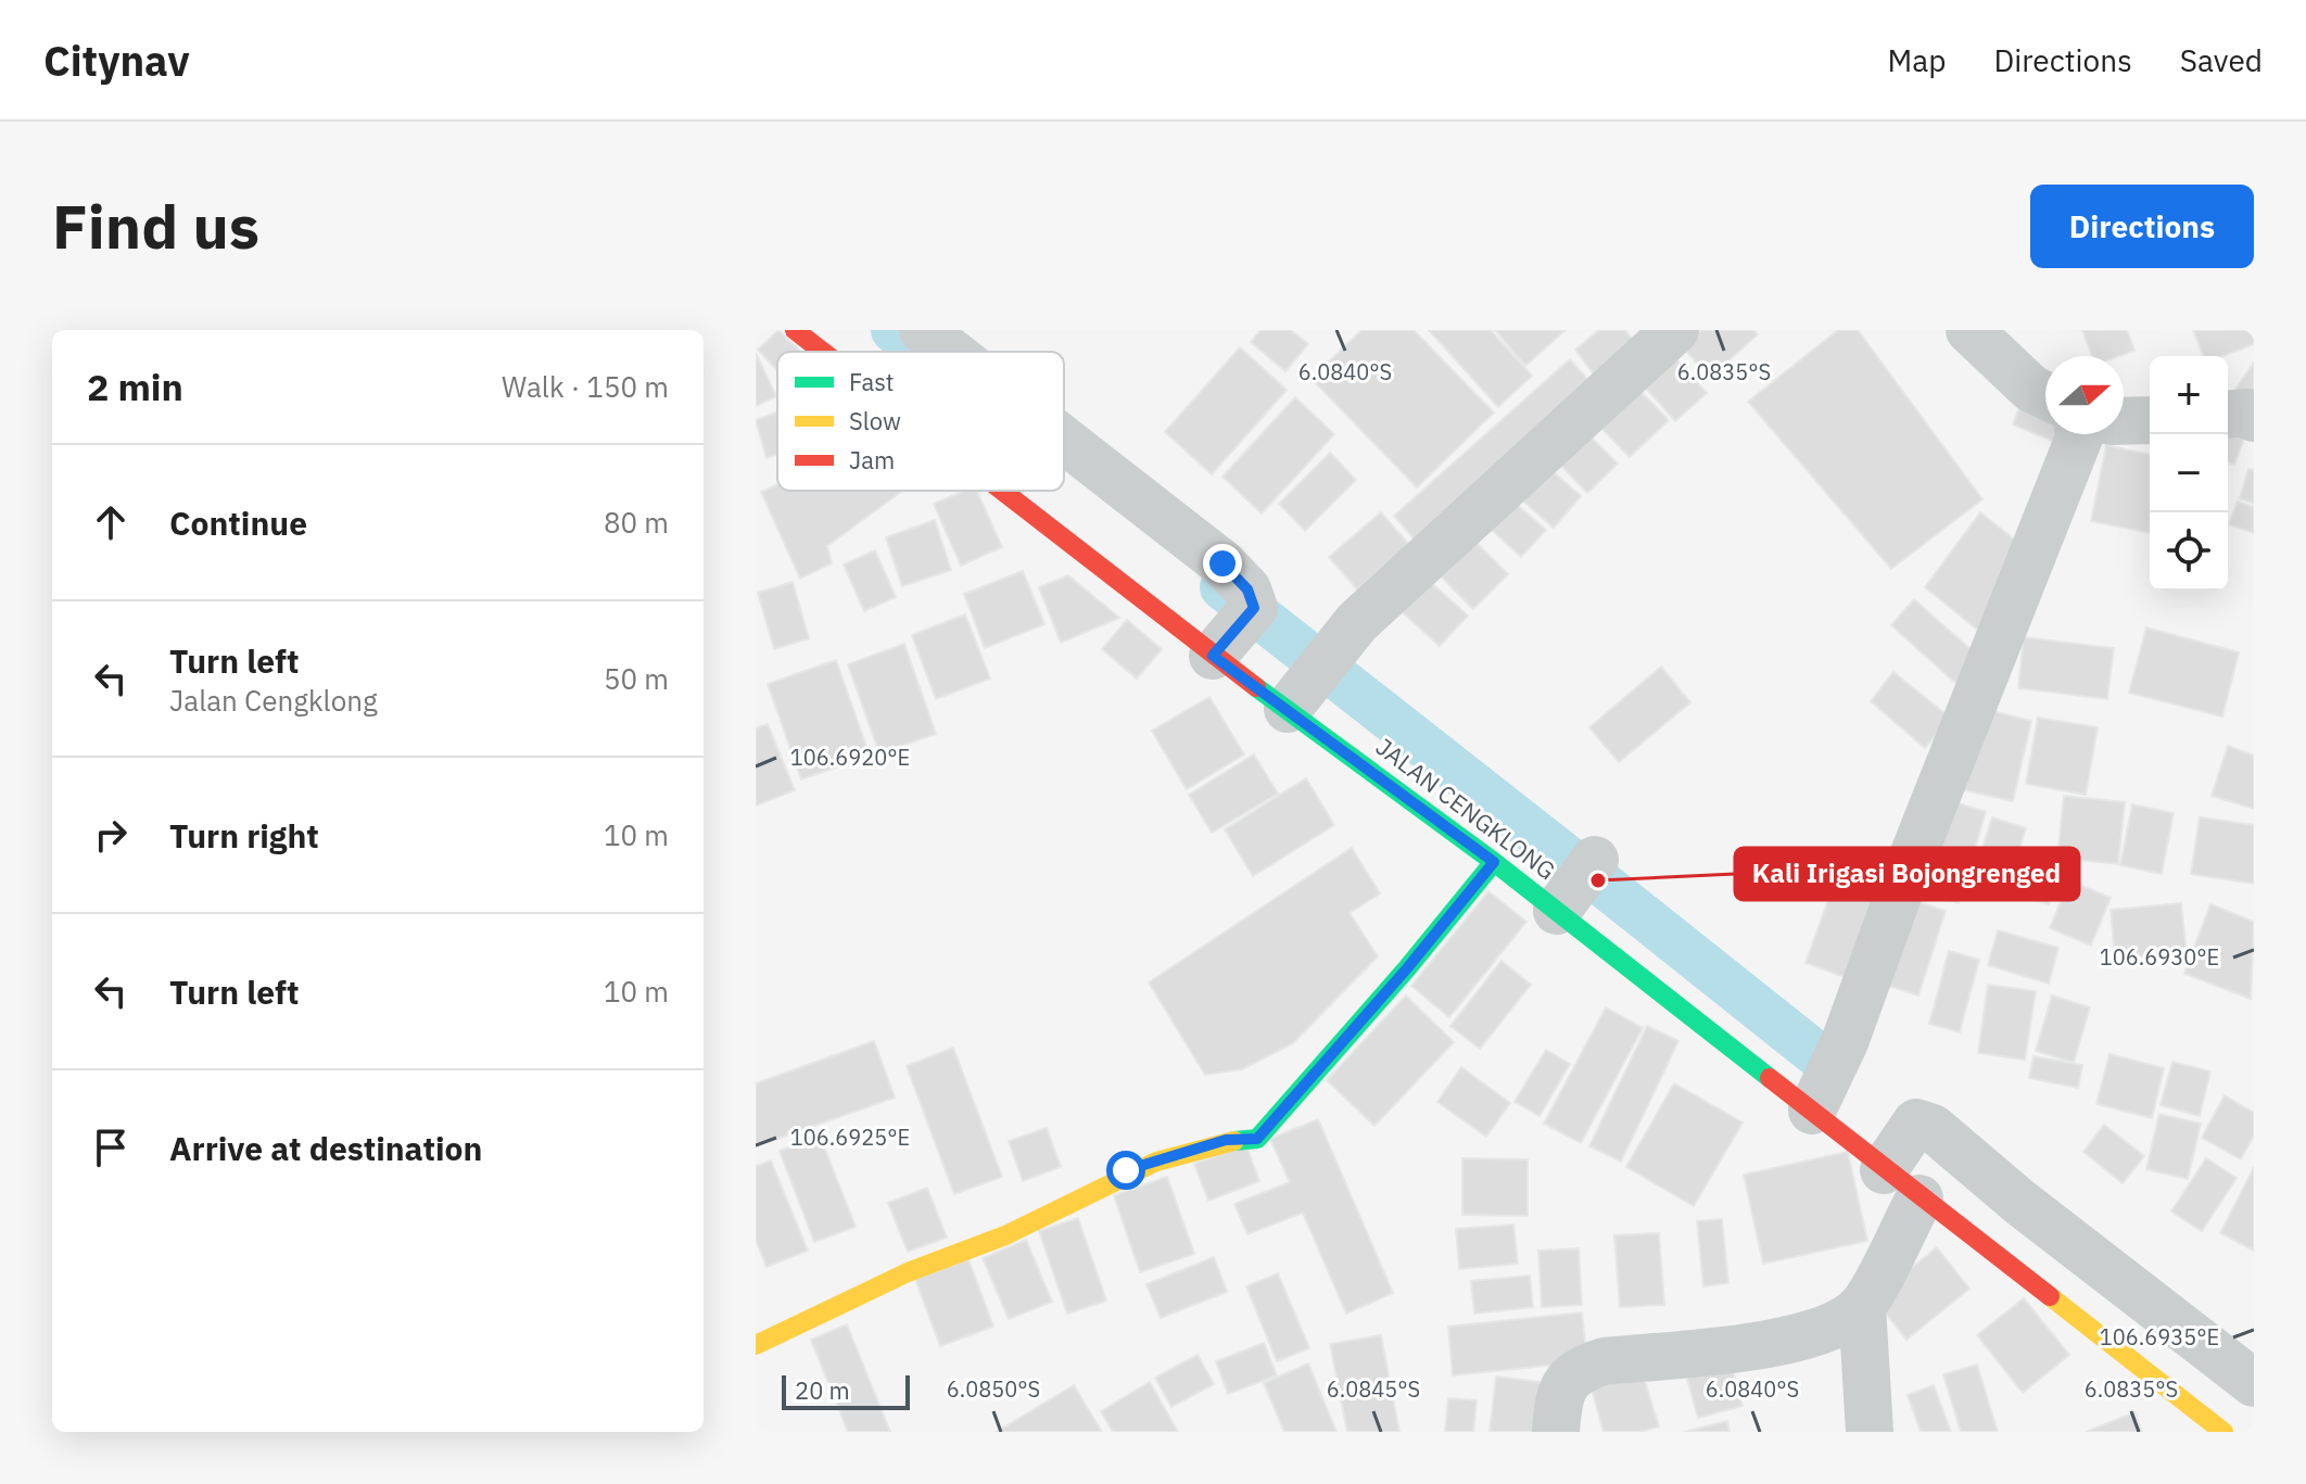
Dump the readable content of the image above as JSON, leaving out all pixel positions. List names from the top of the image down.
{
  "streets": {
    "main road": ["JALAN CENGKLONG"]
  },
  "places": ["Kali Irigasi Bojongrenged"],
  "legend": ["Fast", "Slow", "Jam"],
  "scale_bar": "20 m",
  "north": "right",
  "page": {
    "header": "Citynav",
    "nav": ["Map", "Directions", "Saved"],
    "buttons": "Directions",
    "title": "Find us",
    "heading": ["2 min", "Walk · 150 m"],
    "map_buttons": ["+", "−"],
    "list": [
      ["Continue", "80 m"],
      ["Turn left", "Jalan Cengklong", "50 m"],
      ["Turn right", "10 m"],
      ["Turn left", "10 m"],
      "Arrive at destination"
    ],
    "scale": "20 m"
  },
  "coordinates": [
    "6.0840°S",
    "6.0835°S",
    "106.6920°E",
    "106.6930°E",
    "106.6925°E",
    "106.6935°E",
    "6.0850°S",
    "6.0845°S"
  ]
}
